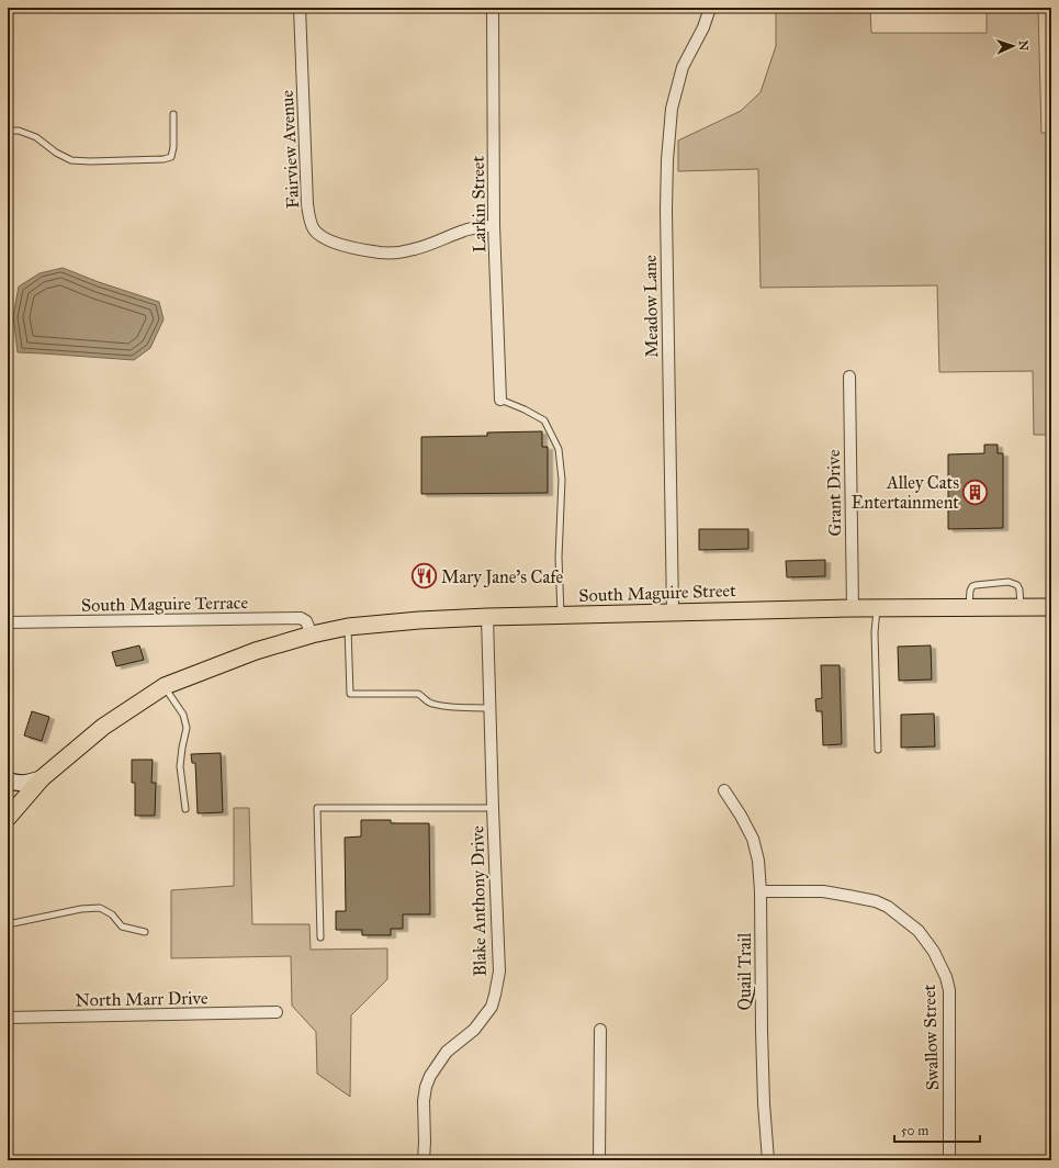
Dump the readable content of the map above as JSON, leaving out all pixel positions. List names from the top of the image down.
{
  "streets": {
    "main road": ["South Maguire Street"],
    "street": [
      "Fairview Avenue",
      "Larkin Street",
      "Meadow Lane",
      "Grant Drive",
      "South Maguire Terrace",
      "Blake Anthony Drive",
      "Quail Trail",
      "North Marr Drive",
      "Swallow Street"
    ]
  },
  "crossings": [
    ["Fairview Avenue", "Larkin Street"],
    ["Meadow Lane", "South Maguire Street"],
    ["Grant Drive", "South Maguire Street"],
    ["South Maguire Street", "South Maguire Terrace"],
    ["South Maguire Street", "Blake Anthony Drive"],
    ["Quail Trail", "Swallow Street"]
  ],
  "places": {
    "building": ["Alley Cats Entertainment"],
    "restaurant": ["Mary Jane's Cafe"]
  },
  "scale_bar": "50 m",
  "north": "right"
}
